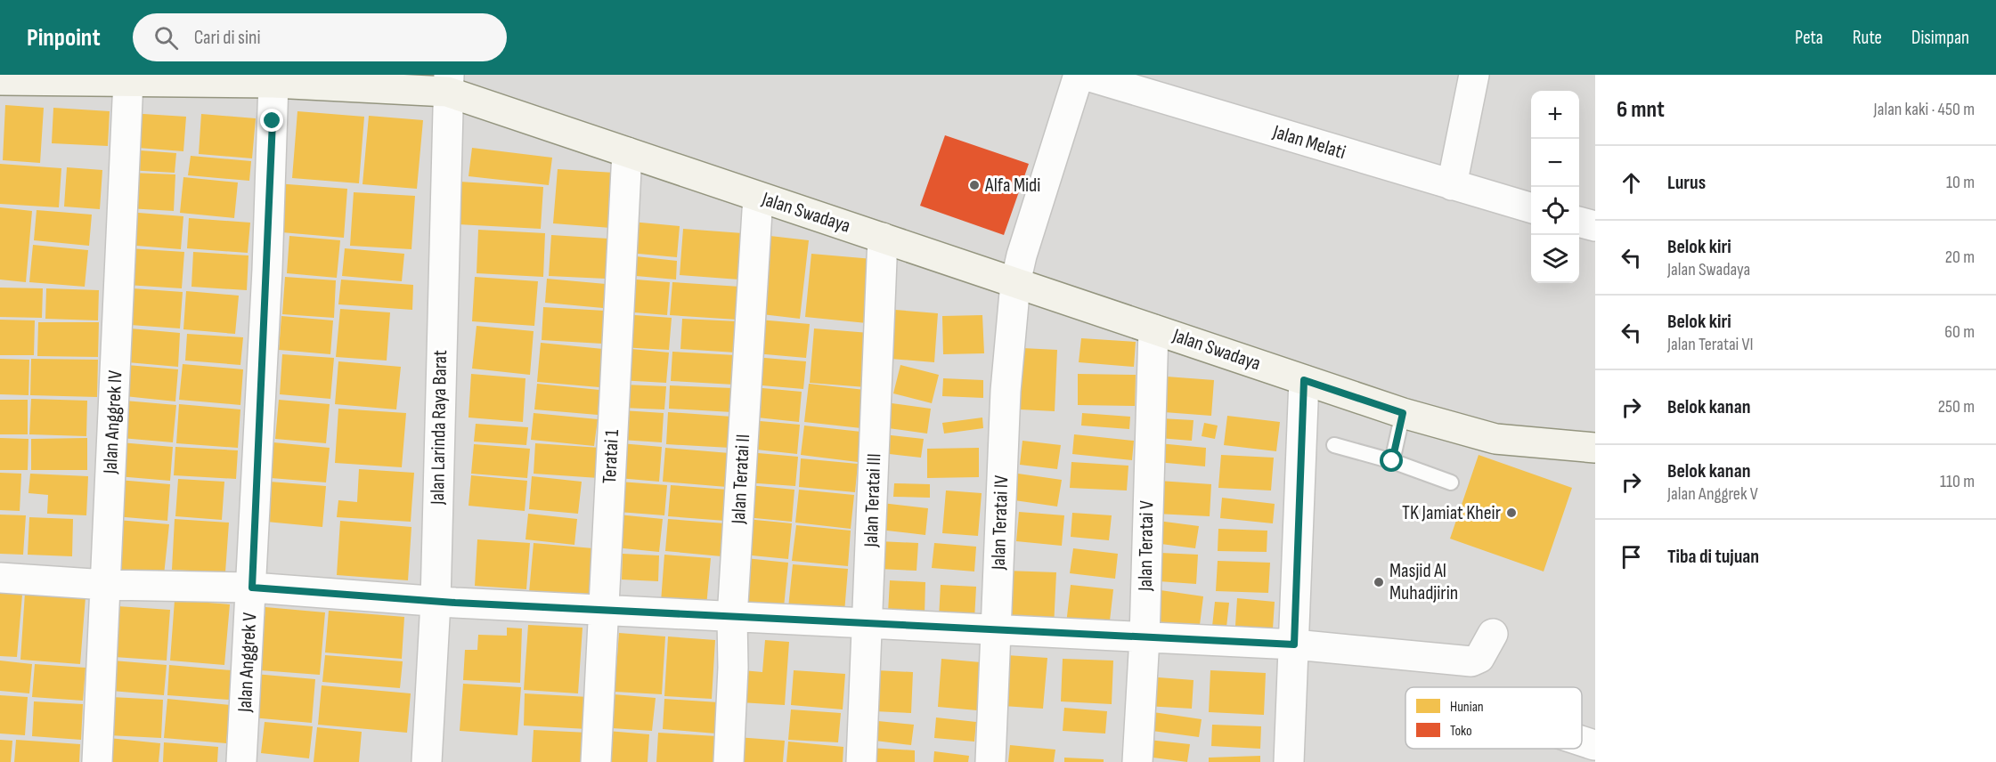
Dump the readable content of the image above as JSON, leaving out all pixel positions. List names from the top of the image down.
{
  "streets": {
    "street": [
      "Jalan Melati",
      "Jalan Swadaya",
      "Jalan Anggrek IV",
      "Jalan Larinda Raya Barat",
      "Teratai 1",
      "Jalan Teratai II",
      "Jalan Teratai III",
      "Jalan Teratai IV",
      "Jalan Teratai V",
      "Jalan Anggrek V"
    ]
  },
  "crossings": [
    ["Jalan Swadaya", "Jalan Anggrek IV"],
    ["Jalan Swadaya", "Jalan Larinda Raya Barat"],
    ["Jalan Swadaya", "Teratai 1"],
    ["Jalan Swadaya", "Jalan Teratai II"],
    ["Jalan Swadaya", "Jalan Teratai III"],
    ["Jalan Swadaya", "Jalan Teratai IV"],
    ["Jalan Swadaya", "Jalan Teratai V"],
    ["Jalan Swadaya", "Jalan Anggrek V"]
  ],
  "places": ["Alfa Midi", "TK Jamiat Kheir", "Masjid Al Muhadjirin"],
  "legend": ["Hunian", "Toko"],
  "page": {
    "header": "Pinpoint",
    "search": "Cari di sini",
    "nav": ["Peta", "Rute", "Disimpan"],
    "heading": ["6 mnt", "Jalan kaki · 450 m"],
    "map_buttons": ["+", "−"],
    "list": [
      ["Lurus", "10 m"],
      ["Belok kiri", "Jalan Swadaya", "20 m"],
      ["Belok kiri", "Jalan Teratai VI", "60 m"],
      ["Belok kanan", "250 m"],
      ["Belok kanan", "Jalan Anggrek V", "110 m"],
      "Tiba di tujuan"
    ]
  }
}
